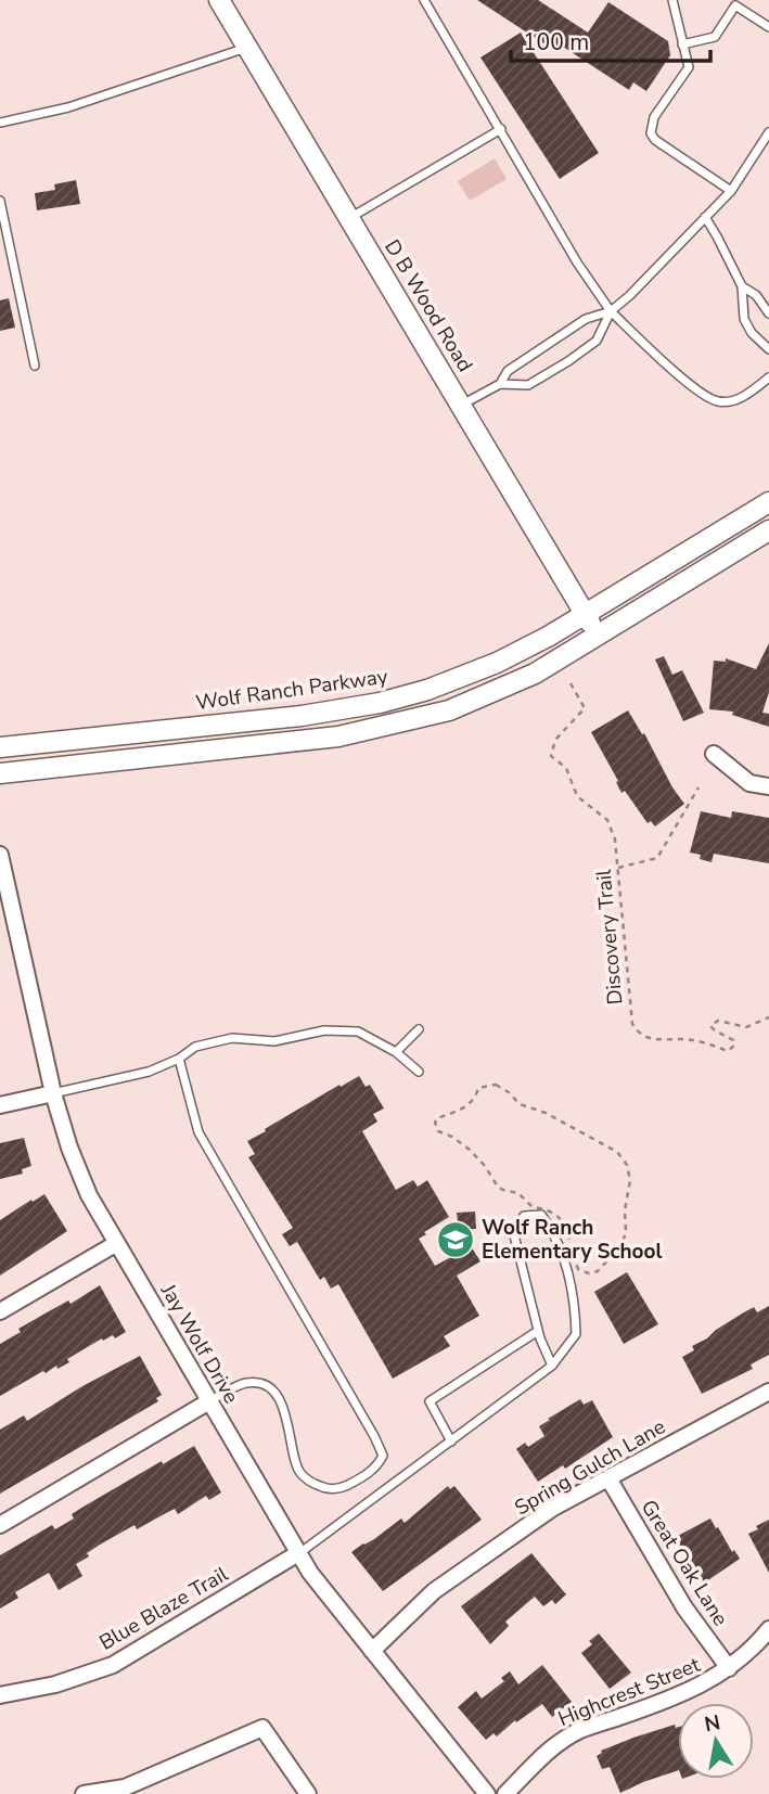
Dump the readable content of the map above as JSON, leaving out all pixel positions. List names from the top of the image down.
{
  "streets": {
    "street": [
      "D B Wood Road",
      "Wolf Ranch Parkway",
      "Jay Wolf Drive",
      "Spring Gulch Lane",
      "Great Oak Lane",
      "Blue Blaze Trail",
      "Highcrest Street"
    ],
    "path": ["Discovery Trail"]
  },
  "crossings": [
    ["D B Wood Road", "Wolf Ranch Parkway"],
    ["Jay Wolf Drive", "Spring Gulch Lane"],
    ["Jay Wolf Drive", "Blue Blaze Trail"],
    ["Spring Gulch Lane", "Great Oak Lane"],
    ["Great Oak Lane", "Highcrest Street"]
  ],
  "places": {
    "school or university": ["Wolf Ranch Elementary School"]
  },
  "scale_bar": "100 m",
  "north": "top"
}
